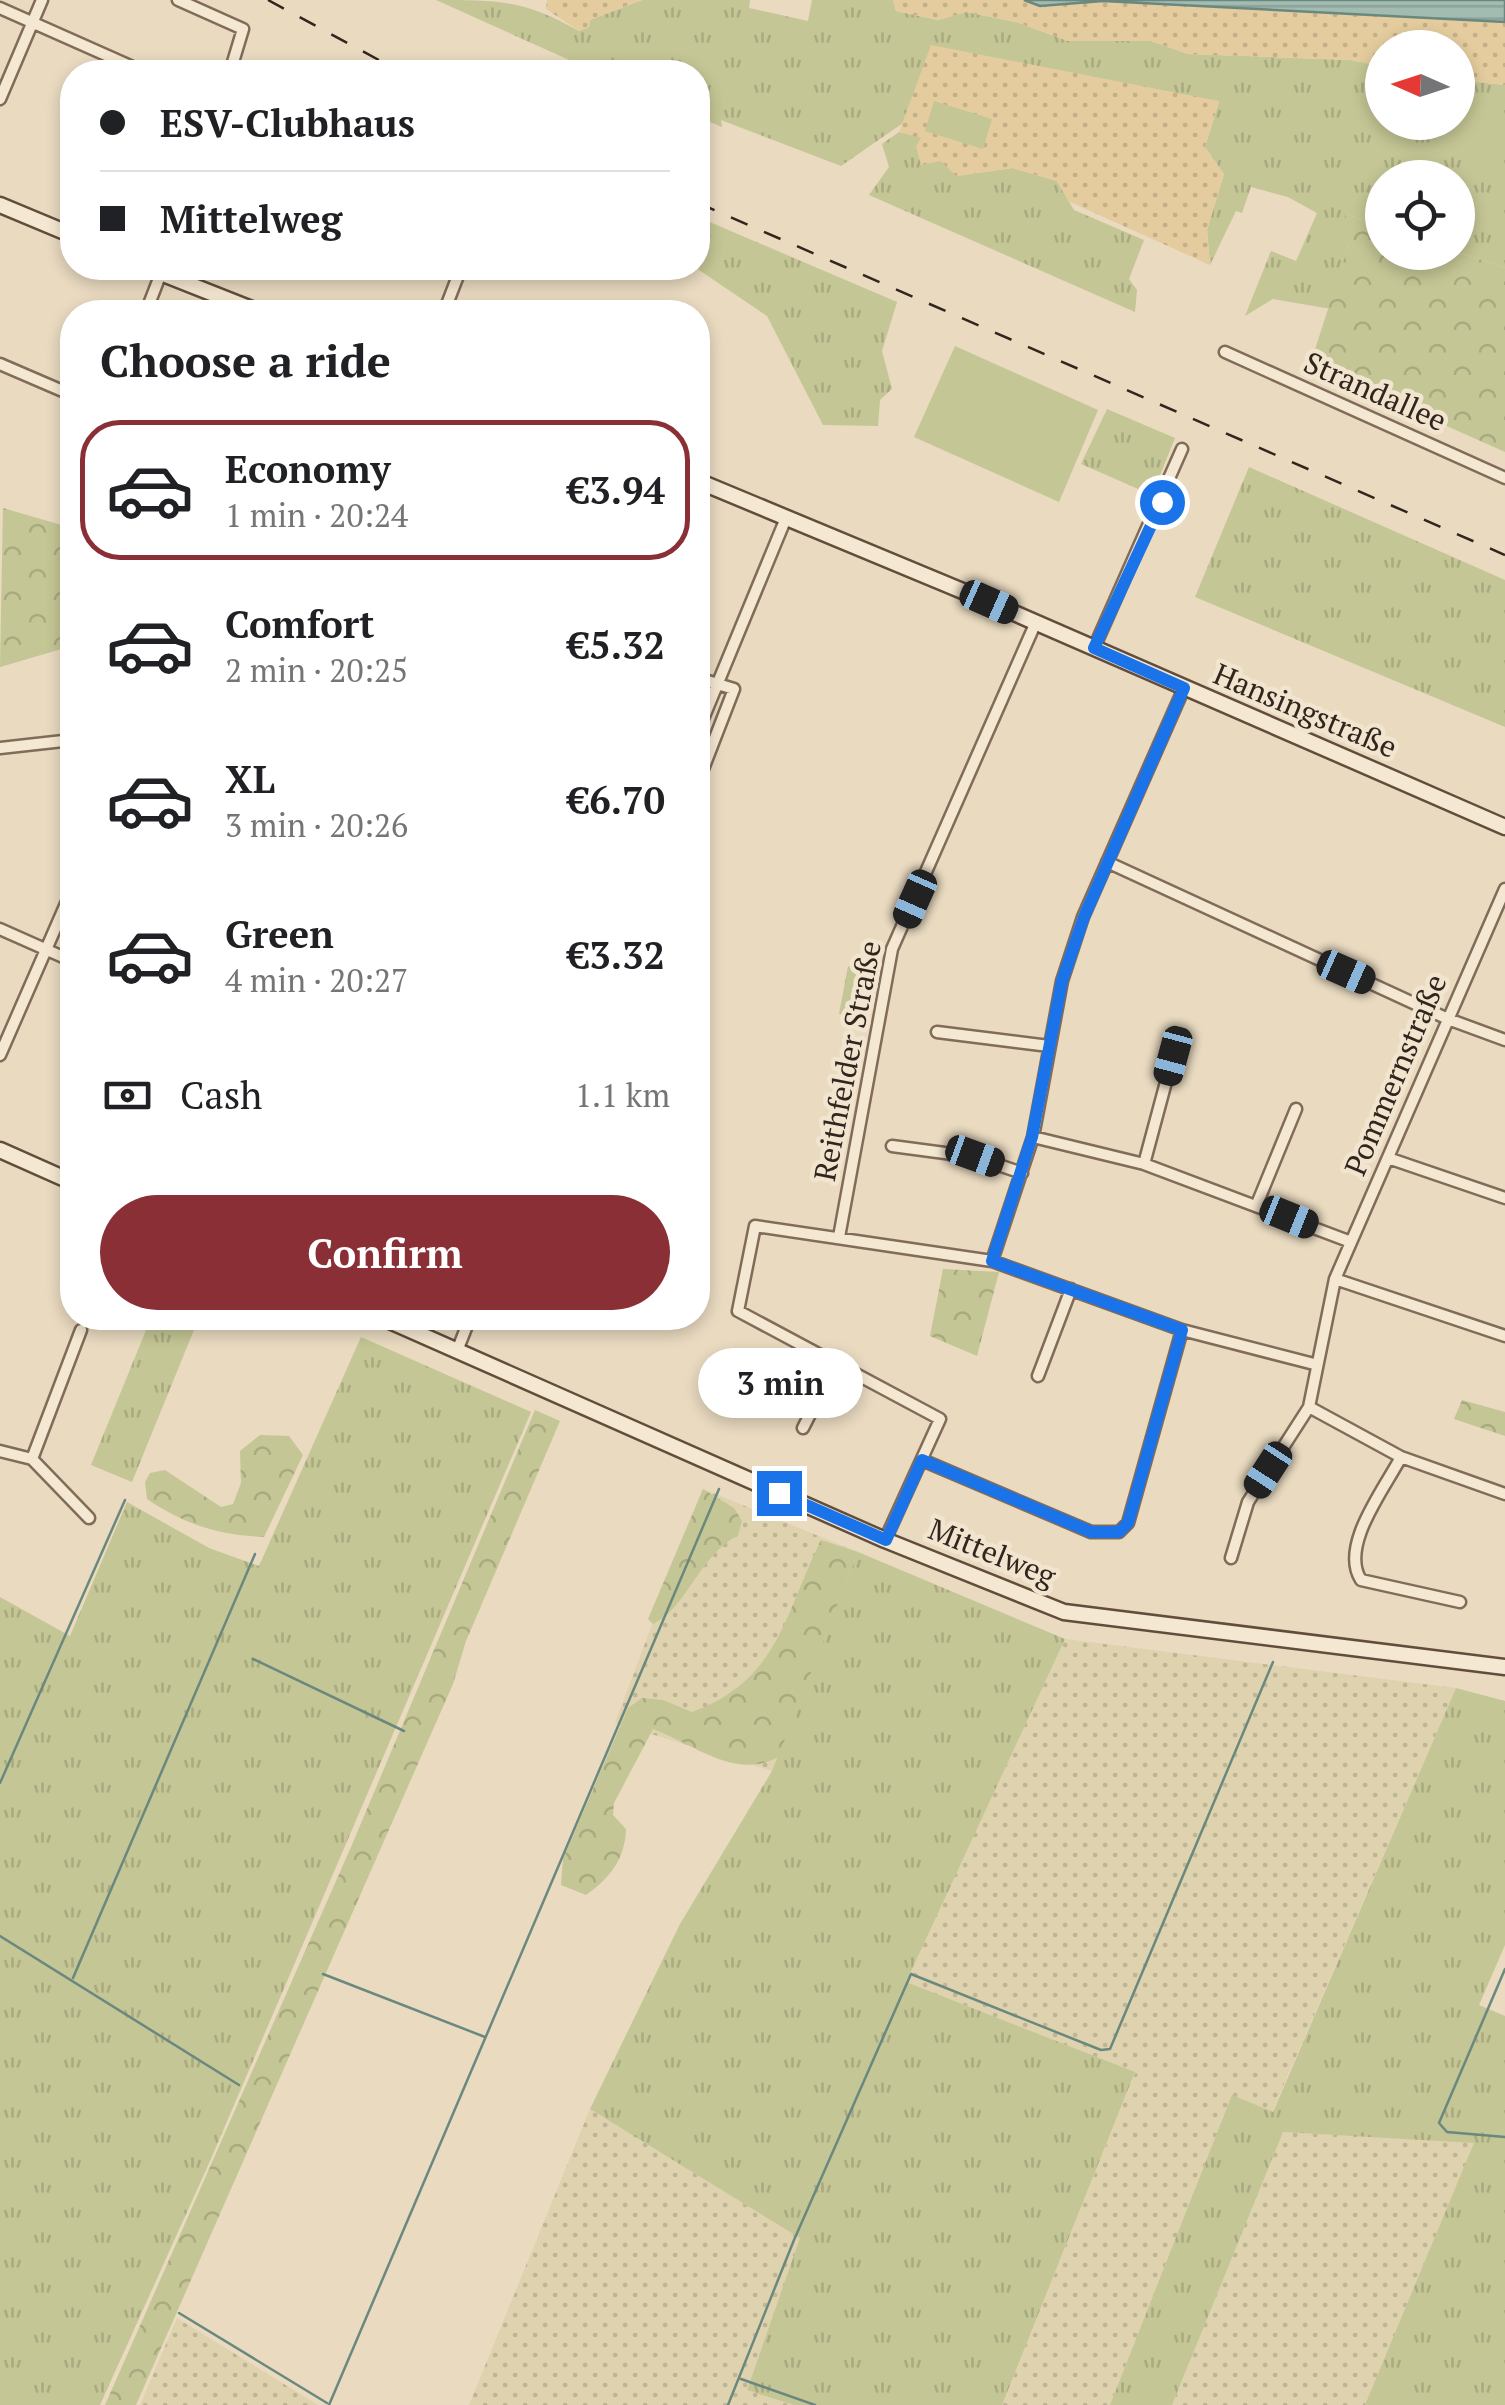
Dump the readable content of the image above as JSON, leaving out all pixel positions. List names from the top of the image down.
{
  "streets": {
    "street": [
      "Strandallee",
      "Hansingstraße",
      "Reithfelder Straße",
      "Pommernstraße",
      "Mittelweg"
    ]
  },
  "crossings": [
    ["Hansingstraße", "Reithfelder Straße"]
  ],
  "north": "left",
  "page": {
    "banner": ["ESV-Clubhaus", "Mittelweg"],
    "heading": "Choose a ride",
    "list": [
      {
        "name": "Economy",
        "note": "1 min · 20:24",
        "value": "€3.94"
      },
      {
        "name": "Comfort",
        "note": "2 min · 20:25",
        "value": "€5.32"
      },
      {
        "name": "XL",
        "note": "3 min · 20:26",
        "value": "€6.70"
      },
      {
        "name": "Green",
        "note": "4 min · 20:27",
        "value": "€3.32"
      }
    ],
    "pay": ["Cash", "1.1 km"],
    "buttons": "Confirm",
    "bubble": "3 min"
  }
}
